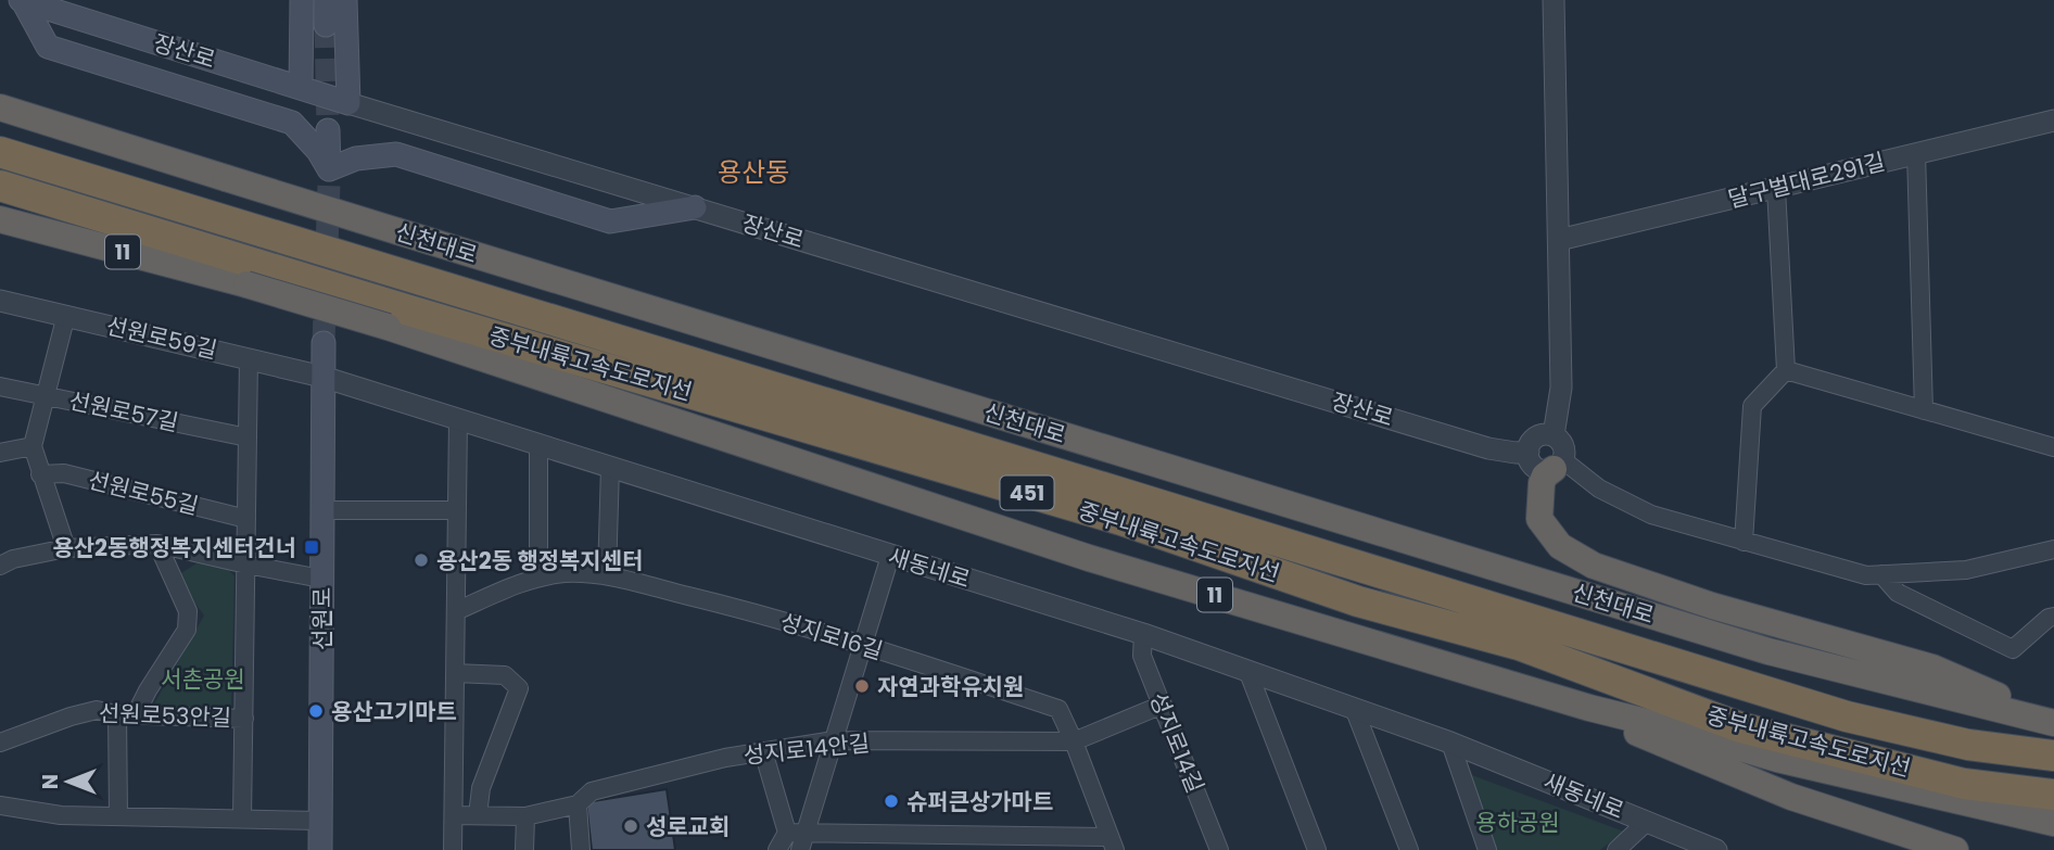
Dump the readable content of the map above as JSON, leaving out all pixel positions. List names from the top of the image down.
{
  "streets": {
    "highway": [
      "신천대로",
      "11",
      "중부내륙고속도로지선",
      "451"
    ],
    "main road": ["장산로", "선원로"],
    "street": [
      "달구벌대로291길",
      "선원로59길",
      "선원로57길",
      "선원로55길",
      "새동네로",
      "성지로16길",
      "선원로53안길",
      "성지로14길",
      "성지로14안길"
    ]
  },
  "crossings": [
    ["선원로59길", "새동네로"],
    ["선원로59길", "선원로"],
    ["선원로55길", "선원로"],
    ["선원로55길", "선원로53안길"],
    ["새동네로", "선원로"],
    ["새동네로", "성지로14길"],
    ["성지로16길", "성지로14안길"],
    ["성지로14길", "성지로14안길"]
  ],
  "districts": ["용산동"],
  "parks": ["서촌공원", "용하공원"],
  "places": {
    "transit": ["용산2동행정복지센터건너"],
    "other": [
      "용산2동 행정복지센터",
      "자연과학유치원",
      "용산고기마트",
      "슈퍼큰상가마트",
      "성로교회"
    ]
  },
  "north": "left"
}
